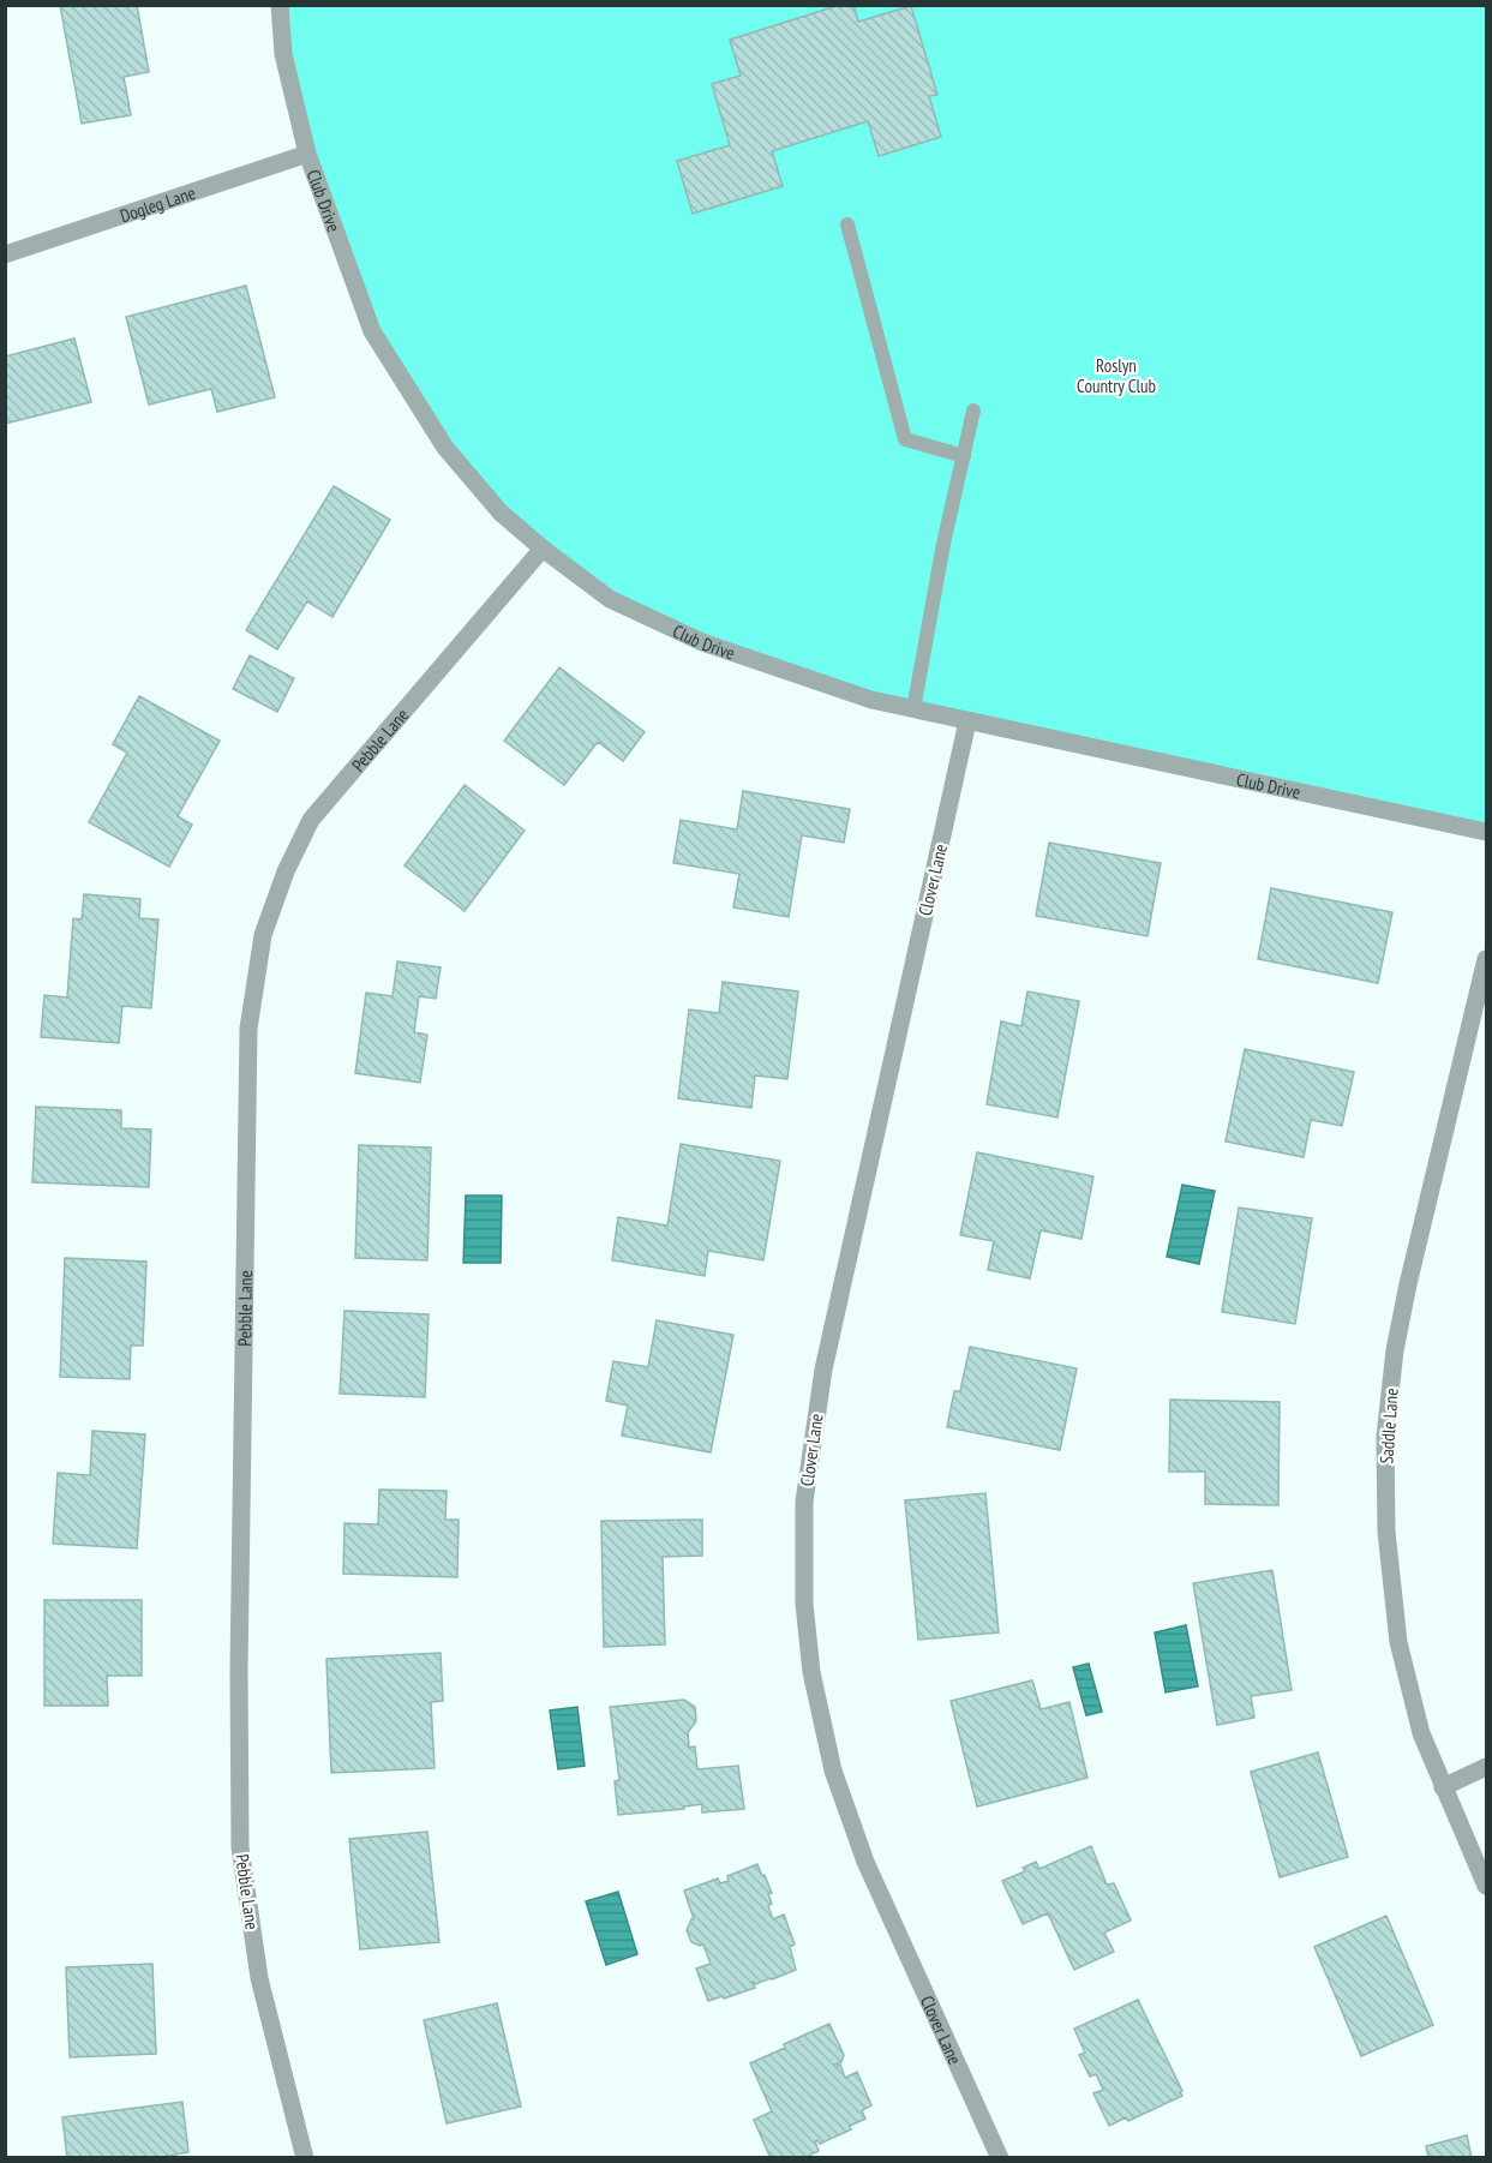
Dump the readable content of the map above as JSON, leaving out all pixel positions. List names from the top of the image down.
{
  "streets": {
    "street": [
      "Club Drive",
      "Dogleg Lane",
      "Pebble Lane",
      "Clover Lane",
      "Saddle Lane"
    ]
  },
  "crossings": [
    ["Club Drive", "Dogleg Lane"],
    ["Club Drive", "Pebble Lane"],
    ["Club Drive", "Clover Lane"]
  ],
  "parks": ["Roslyn Country Club"]
}
